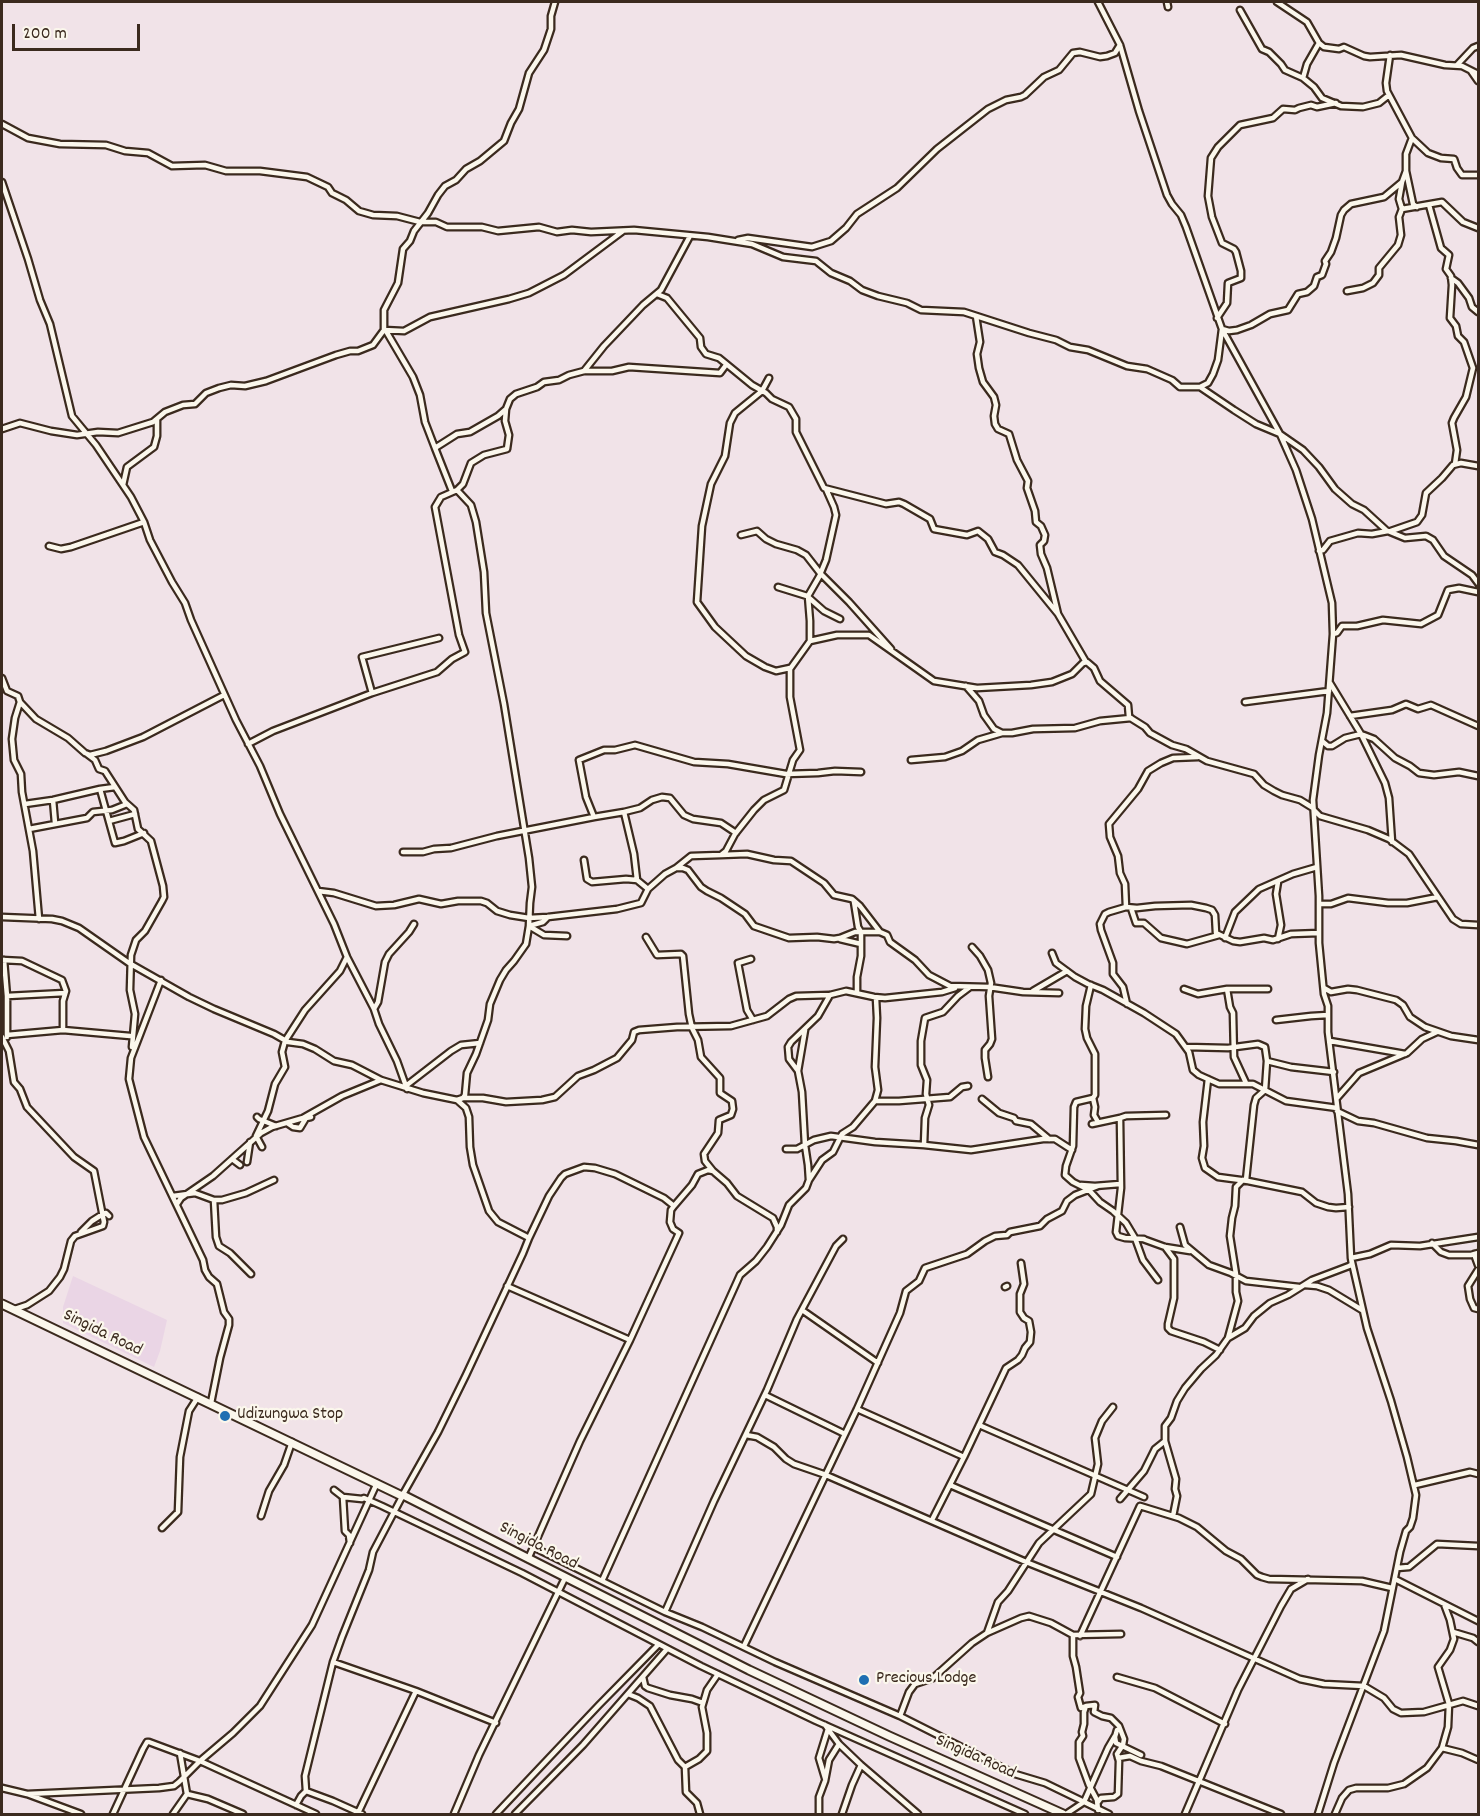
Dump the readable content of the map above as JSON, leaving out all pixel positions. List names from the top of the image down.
{
  "streets": {
    "highway": ["Singida Road"]
  },
  "places": ["Udizungwa Stop", "Precious Lodge"],
  "scale_bar": "200 m"
}
